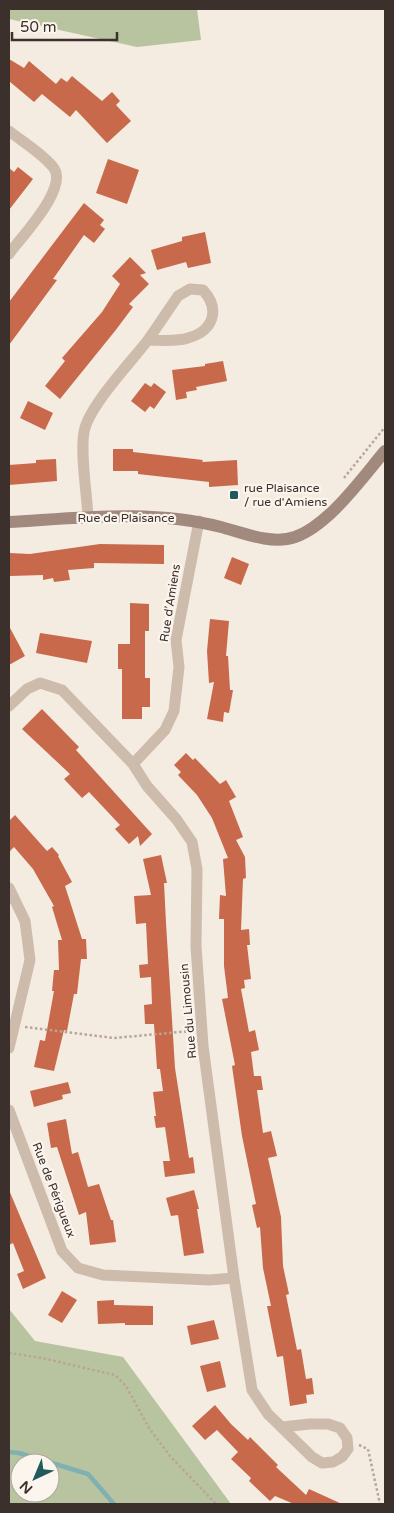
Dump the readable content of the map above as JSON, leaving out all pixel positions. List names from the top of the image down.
{
  "streets": {
    "street": [
      "Rue de Plaisance",
      "Rue d'Amiens",
      "Rue du Limousin",
      "Rue de Périgueux"
    ]
  },
  "crossings": [
    ["Rue de Plaisance", "Rue d'Amiens"],
    ["Rue d'Amiens", "Rue du Limousin"],
    ["Rue du Limousin", "Rue de Périgueux"]
  ],
  "places": {
    "transit": ["rue Plaisance / rue d'Amiens"]
  },
  "scale_bar": "50 m",
  "north": "bottom left"
}
